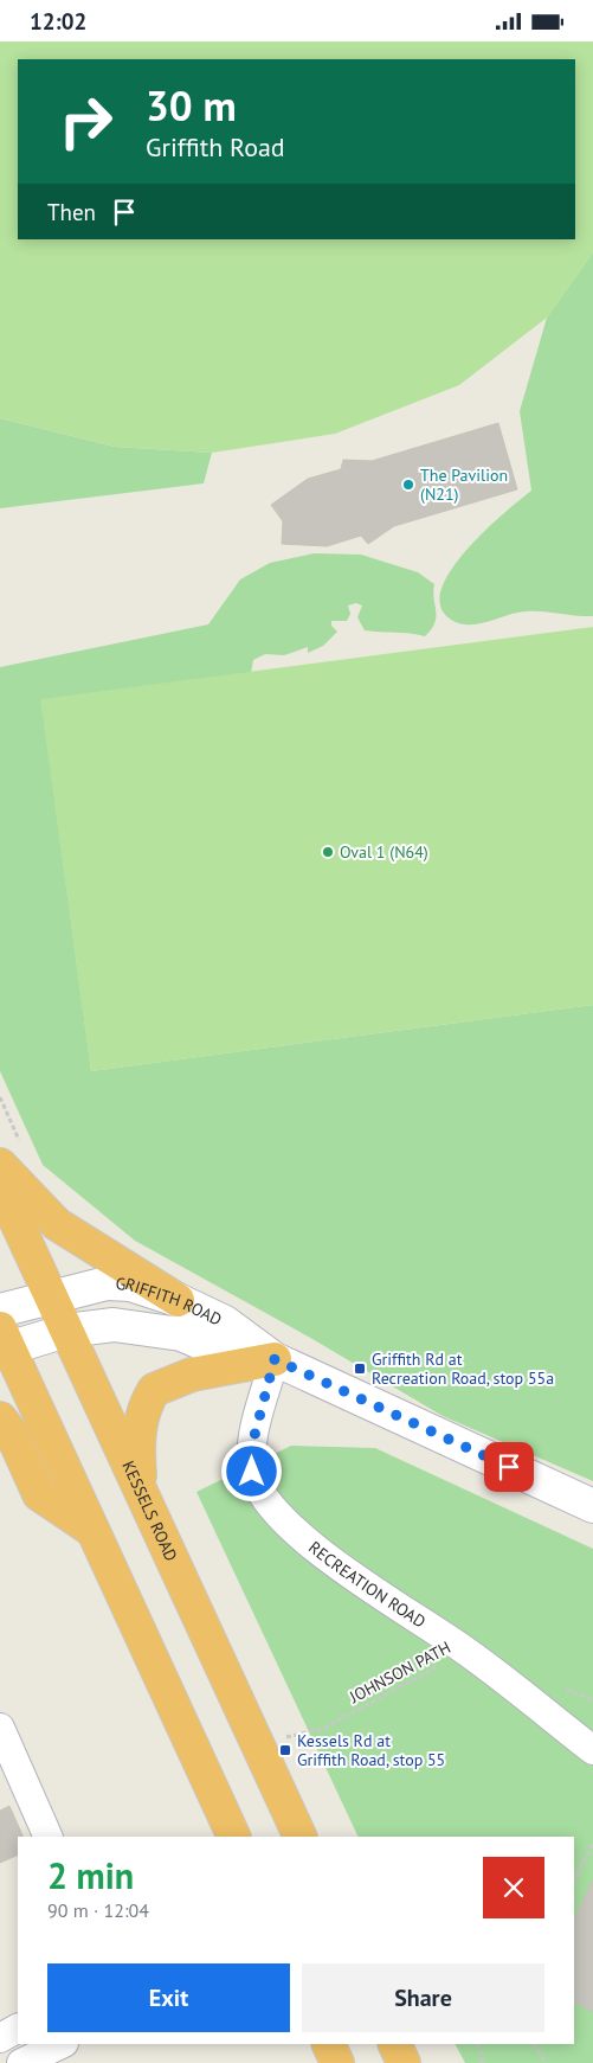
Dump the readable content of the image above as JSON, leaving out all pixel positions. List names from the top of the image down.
{
  "streets": {
    "highway": ["KESSELS ROAD"],
    "street": ["GRIFFITH ROAD", "RECREATION ROAD"],
    "path": ["JOHNSON PATH"]
  },
  "crossings": [
    ["GRIFFITH ROAD", "KESSELS ROAD"],
    ["GRIFFITH ROAD", "RECREATION ROAD"],
    ["RECREATION ROAD", "JOHNSON PATH"]
  ],
  "places": {
    "other": ["The Pavilion (N21)", "Oval 1 (N64)"],
    "transit": ["Griffith Rd at Recreation Road, stop 55a", "Kessels Rd at Griffith Road, stop 55"]
  },
  "page": {
    "status": "12:02",
    "turn": ["30 m", "Griffith Road"],
    "then": "Then",
    "heading": ["2 min", "90 m · 12:04"],
    "buttons": ["Exit", "Share"]
  }
}
